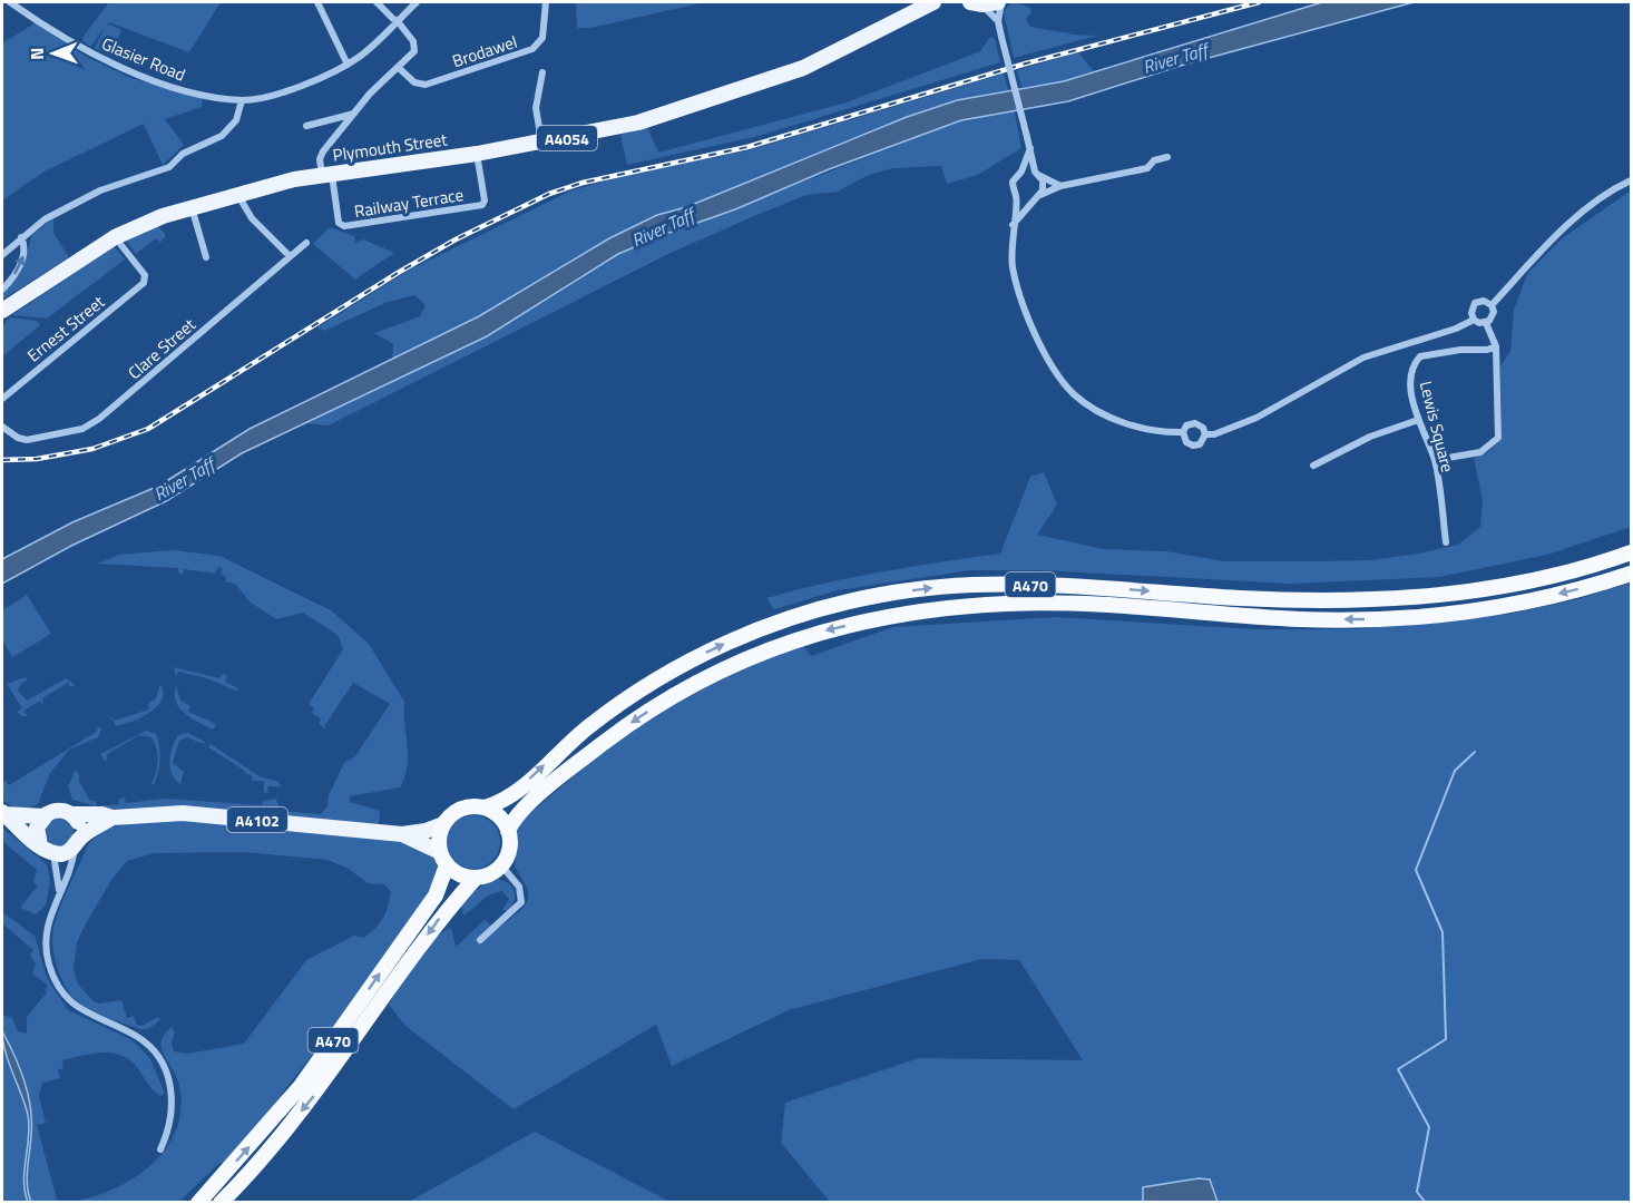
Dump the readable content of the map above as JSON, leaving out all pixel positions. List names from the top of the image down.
{
  "streets": {
    "highway": ["A470"],
    "main road": ["A4054", "Plymouth Street", "A4102"],
    "street": [
      "Brodawel",
      "Glasier Road",
      "Railway Terrace",
      "Ernest Street",
      "Clare Street",
      "Lewis Square"
    ]
  },
  "crossings": [
    ["Plymouth Street", "Railway Terrace"],
    ["Plymouth Street", "Ernest Street"],
    ["A470", "A4102"]
  ],
  "water": ["River Taff"],
  "north": "left"
}
